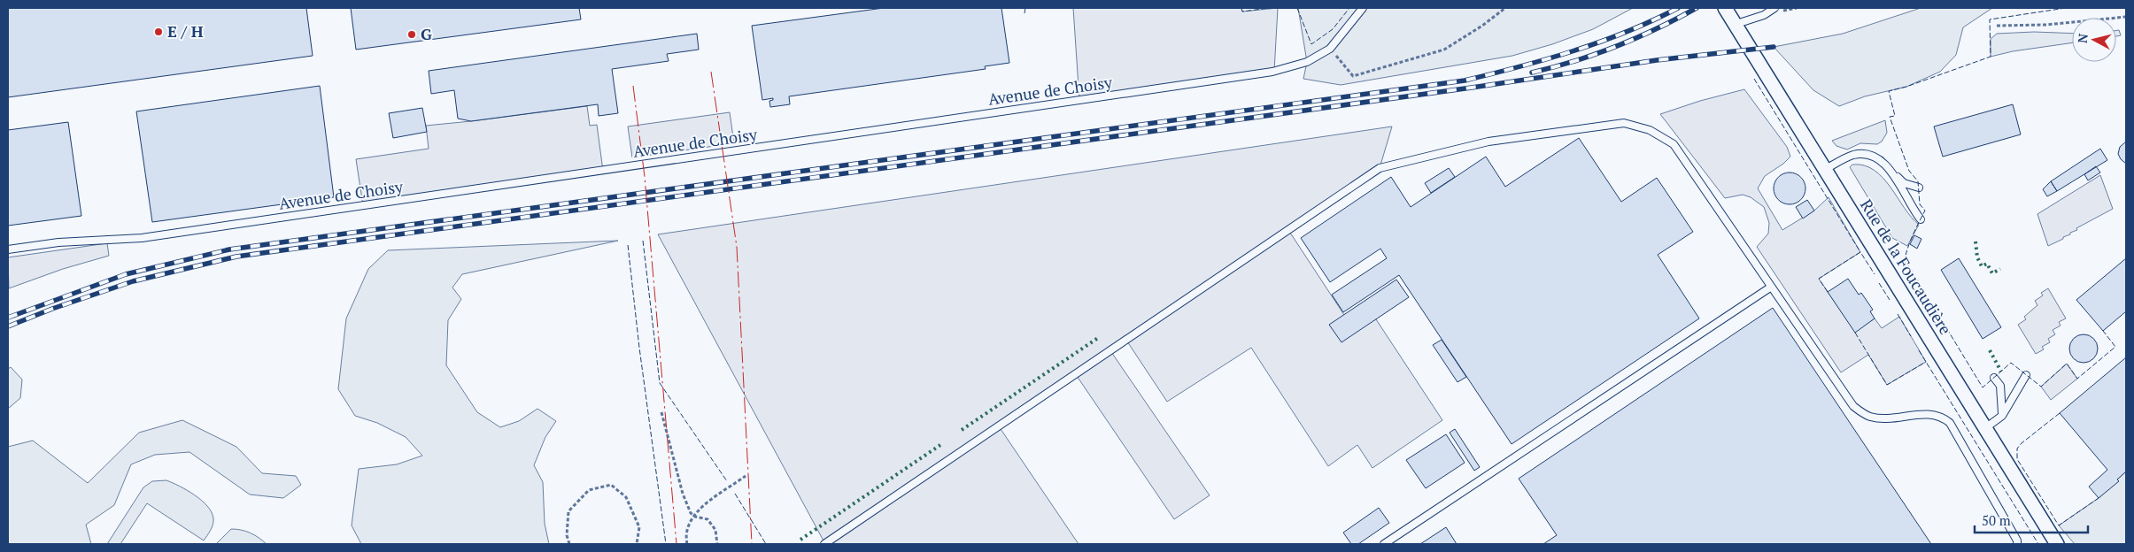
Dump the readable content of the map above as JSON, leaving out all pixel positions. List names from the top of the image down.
{
  "streets": {
    "street": ["Rue de la Foucaudière"],
    "lane": ["Avenue de Choisy"]
  },
  "places": ["E / H", "G"],
  "scale_bar": "50 m",
  "north": "left"
}
